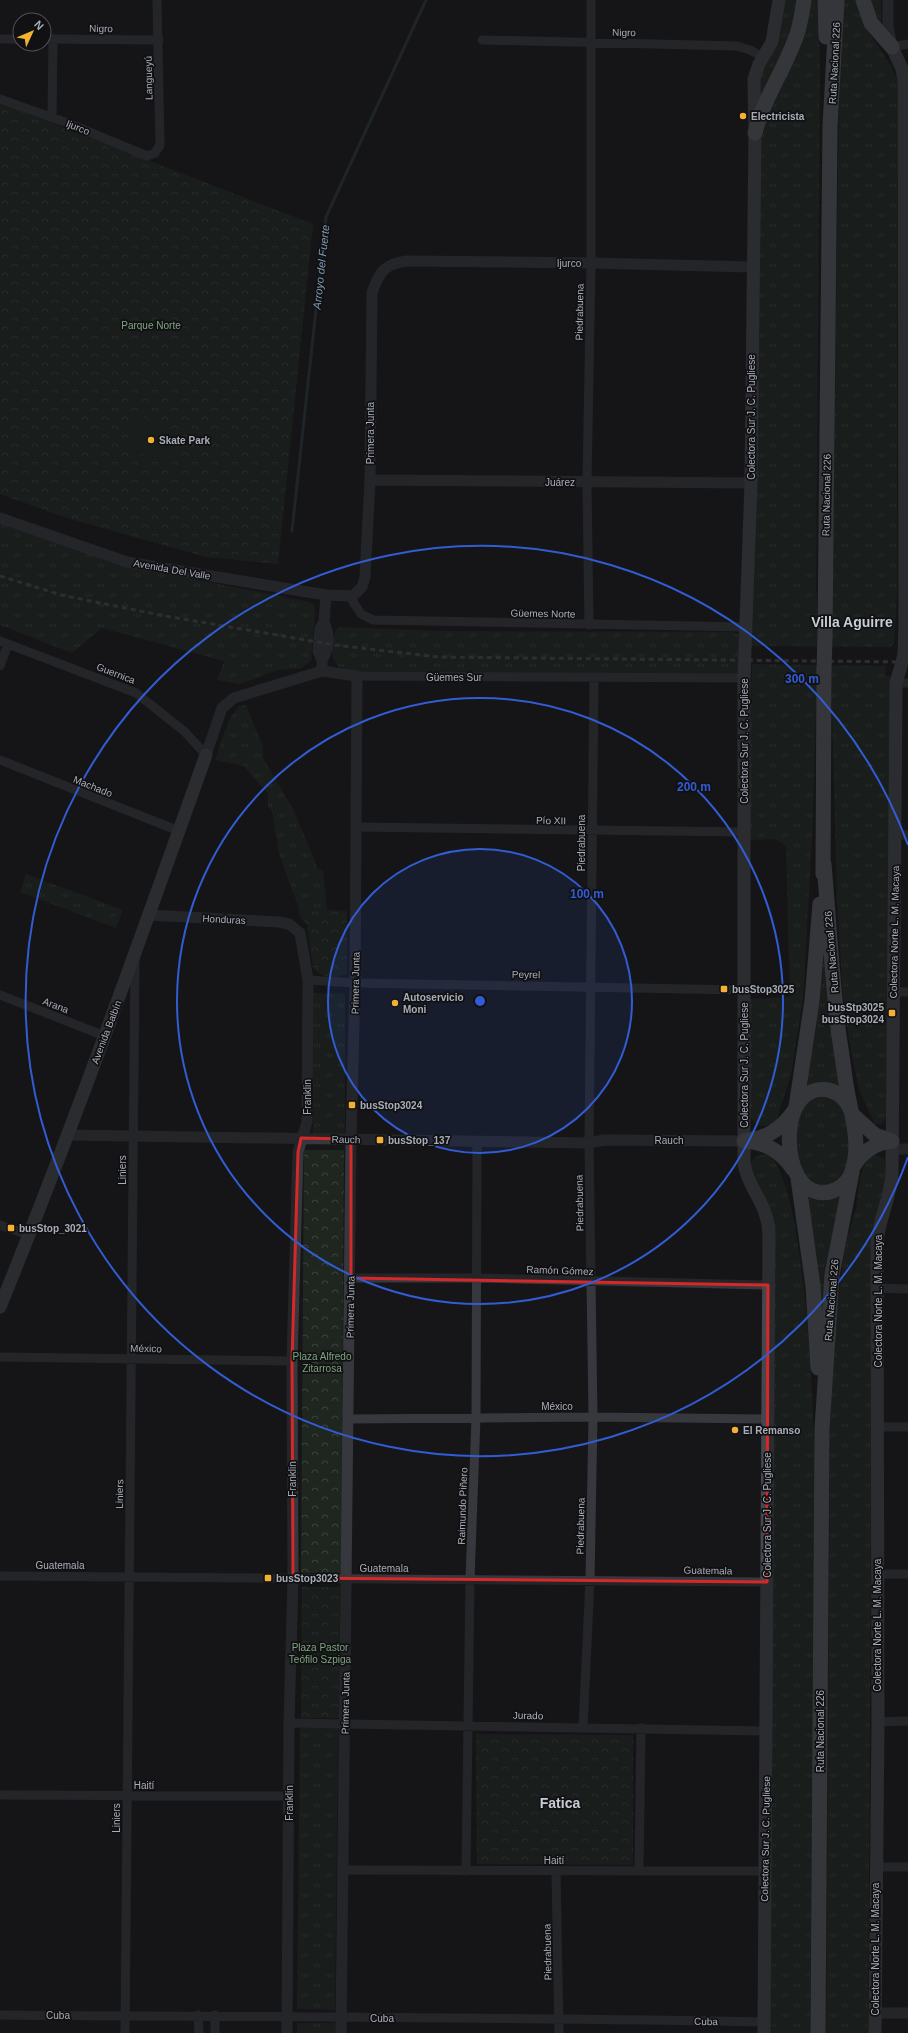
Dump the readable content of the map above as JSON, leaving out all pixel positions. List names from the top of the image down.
{
  "streets": {
    "highway": ["Ruta Nacional 226"],
    "main road": ["Colectora Sur J. C. Pugliese", "Colectora Norte L. M. Macaya", "Avenida Balbín"],
    "street": [
      "Nigro",
      "Langueyú",
      "Ijurco",
      "Piedrabuena",
      "Primera Junta",
      "Juárez",
      "Avenida Del Valle",
      "Güemes Norte",
      "Guernica",
      "Güemes Sur",
      "Machado",
      "Pío XII",
      "Honduras",
      "Peyrel",
      "Arana",
      "Franklin",
      "Rauch",
      "Liniers",
      "Ramón Gómez",
      "México",
      "Raimundo Piñero",
      "Guatemala",
      "Jurado",
      "Haití",
      "Cuba"
    ]
  },
  "crossings": [
    ["Nigro", "Langueyú"],
    ["Nigro", "Piedrabuena"],
    ["Nigro", "Colectora Sur J. C. Pugliese"],
    ["Langueyú", "Ijurco"],
    ["Ijurco", "Piedrabuena"],
    ["Ijurco", "Colectora Sur J. C. Pugliese"],
    ["Ijurco", "Primera Junta"],
    ["Piedrabuena", "Juárez"],
    ["Piedrabuena", "Güemes Norte"],
    ["Piedrabuena", "Güemes Sur"],
    ["Piedrabuena", "Pío XII"],
    ["Piedrabuena", "Peyrel"],
    ["Piedrabuena", "Rauch"],
    ["Piedrabuena", "Ramón Gómez"],
    ["Piedrabuena", "México"],
    ["Piedrabuena", "Guatemala"],
    ["Piedrabuena", "Jurado"],
    ["Piedrabuena", "Haití"],
    ["Piedrabuena", "Cuba"],
    ["Colectora Sur J. C. Pugliese", "Juárez"],
    ["Colectora Sur J. C. Pugliese", "Güemes Norte"],
    ["Colectora Sur J. C. Pugliese", "Güemes Sur"],
    ["Colectora Sur J. C. Pugliese", "Pío XII"],
    ["Colectora Sur J. C. Pugliese", "Peyrel"],
    ["Colectora Sur J. C. Pugliese", "Rauch"],
    ["Colectora Sur J. C. Pugliese", "Ramón Gómez"],
    ["Colectora Sur J. C. Pugliese", "México"],
    ["Colectora Sur J. C. Pugliese", "Guatemala"],
    ["Colectora Sur J. C. Pugliese", "Jurado"],
    ["Colectora Sur J. C. Pugliese", "Haití"],
    ["Colectora Sur J. C. Pugliese", "Cuba"],
    ["Primera Junta", "Juárez"],
    ["Primera Junta", "Avenida Del Valle"],
    ["Primera Junta", "Güemes Norte"],
    ["Primera Junta", "Güemes Sur"],
    ["Primera Junta", "Pío XII"],
    ["Primera Junta", "Peyrel"],
    ["Primera Junta", "Rauch"],
    ["Primera Junta", "Ramón Gómez"],
    ["Primera Junta", "México"],
    ["Primera Junta", "Guatemala"],
    ["Primera Junta", "Jurado"],
    ["Primera Junta", "Haití"],
    ["Primera Junta", "Cuba"],
    ["Avenida Del Valle", "Güemes Norte"],
    ["Guernica", "Güemes Sur"],
    ["Guernica", "Avenida Balbín"],
    ["Güemes Sur", "Avenida Balbín"],
    ["Machado", "Avenida Balbín"],
    ["Honduras", "Avenida Balbín"],
    ["Honduras", "Franklin"],
    ["Peyrel", "Franklin"],
    ["Arana", "Avenida Balbín"],
    ["Avenida Balbín", "Rauch"],
    ["Avenida Balbín", "Liniers"],
    ["Franklin", "Rauch"],
    ["Franklin", "México"],
    ["Franklin", "Guatemala"],
    ["Franklin", "Jurado"],
    ["Franklin", "Haití"],
    ["Franklin", "Cuba"],
    ["Rauch", "Liniers"],
    ["Rauch", "Raimundo Piñero"],
    ["Liniers", "México"],
    ["Liniers", "Guatemala"],
    ["Liniers", "Haití"],
    ["Liniers", "Cuba"],
    ["Ramón Gómez", "Raimundo Piñero"],
    ["México", "Raimundo Piñero"],
    ["Raimundo Piñero", "Guatemala"],
    ["Raimundo Piñero", "Jurado"],
    ["Raimundo Piñero", "Haití"]
  ],
  "districts": ["Villa Aguirre", "Fatica"],
  "water": ["Arroyo del Fuerte"],
  "parks": ["Parque Norte", "Plaza Alfredo Zitarrosa", "Plaza Pastor Teófilo Szpiga"],
  "places": {
    "other": [
      "Electricista",
      "Skate Park",
      "Autoservicio Moni",
      "El Remanso"
    ],
    "transit": [
      "busStop3025",
      "busStp3025 busStop3024",
      "busStop3024",
      "busStop_137",
      "busStop_3021",
      "busStop3023"
    ]
  },
  "north": "top right",
  "rings": ["300 m", "200 m", "100 m"]
}
